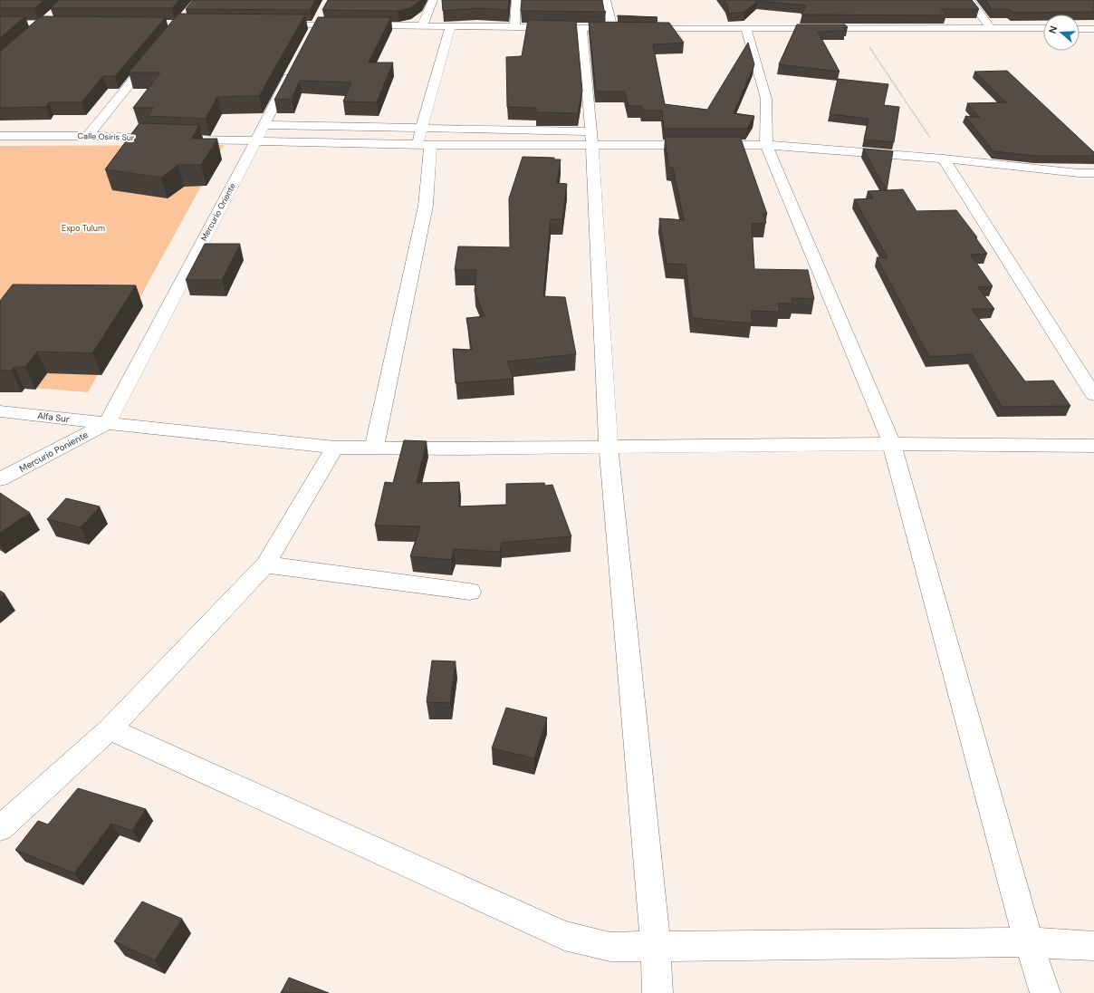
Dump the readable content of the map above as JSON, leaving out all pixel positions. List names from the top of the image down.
{
  "streets": {
    "street": [
      "Calle Osiris Sur",
      "Mercurio Oriente",
      "Alfa Sur",
      "Mercurio Poniente"
    ]
  },
  "crossings": [
    ["Calle Osiris Sur", "Mercurio Oriente"],
    ["Mercurio Oriente", "Alfa Sur"],
    ["Mercurio Oriente", "Mercurio Poniente"],
    ["Alfa Sur", "Mercurio Poniente"]
  ],
  "parks": ["Expo Tulum"],
  "north": "left"
}
